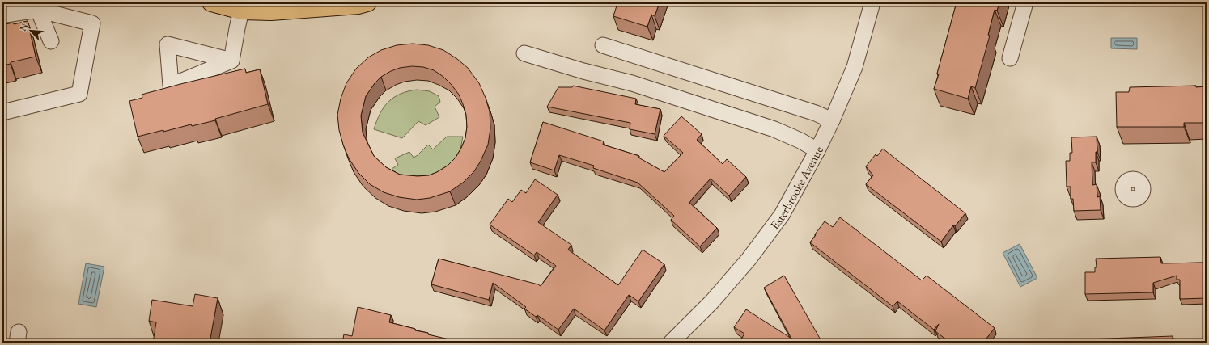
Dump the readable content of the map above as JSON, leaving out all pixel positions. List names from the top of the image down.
{
  "streets": {
    "street": ["Esterbrooke Avenue"]
  },
  "north": "top left"
}
